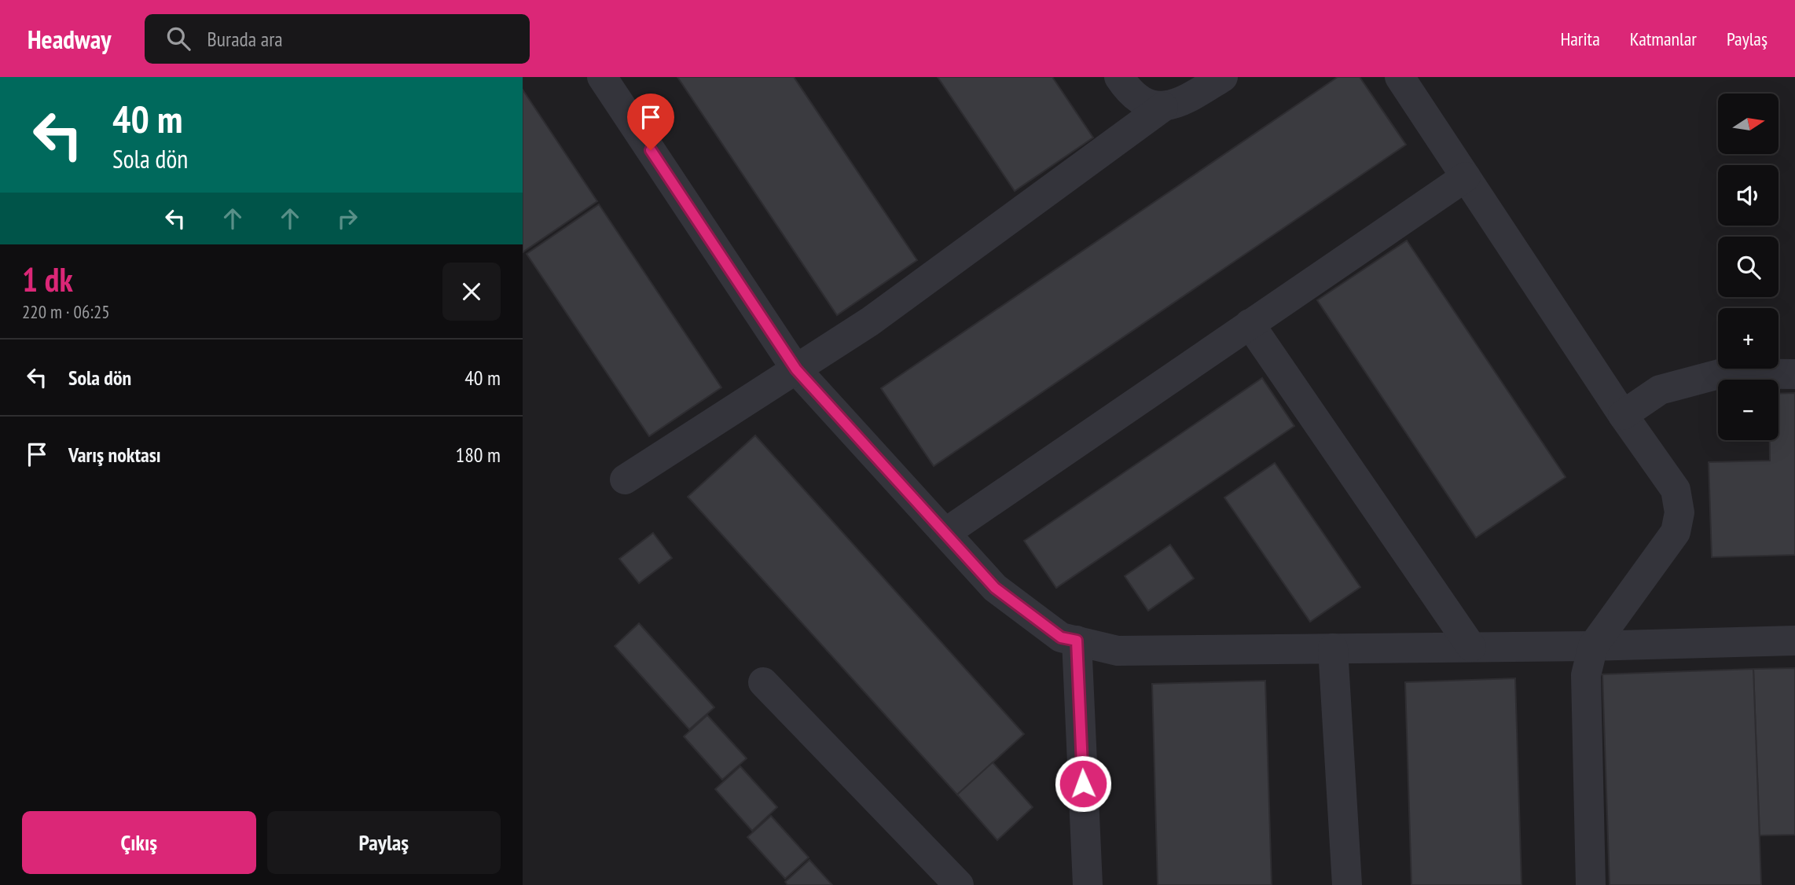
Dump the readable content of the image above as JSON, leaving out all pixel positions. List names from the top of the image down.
{
  "north": "right",
  "page": {
    "header": "Headway",
    "search": "Burada ara",
    "nav": ["Harita", "Katmanlar", "Paylaş"],
    "turn": ["40 m", "Sola dön"],
    "map_buttons": ["+", "−"],
    "heading": ["1 dk", "220 m · 06:25"],
    "list": [
      {
        "name": "Sola dön",
        "value": "40 m"
      },
      {
        "name": "Varış noktası",
        "value": "180 m"
      }
    ],
    "buttons": ["Çıkış", "Paylaş"]
  }
}
